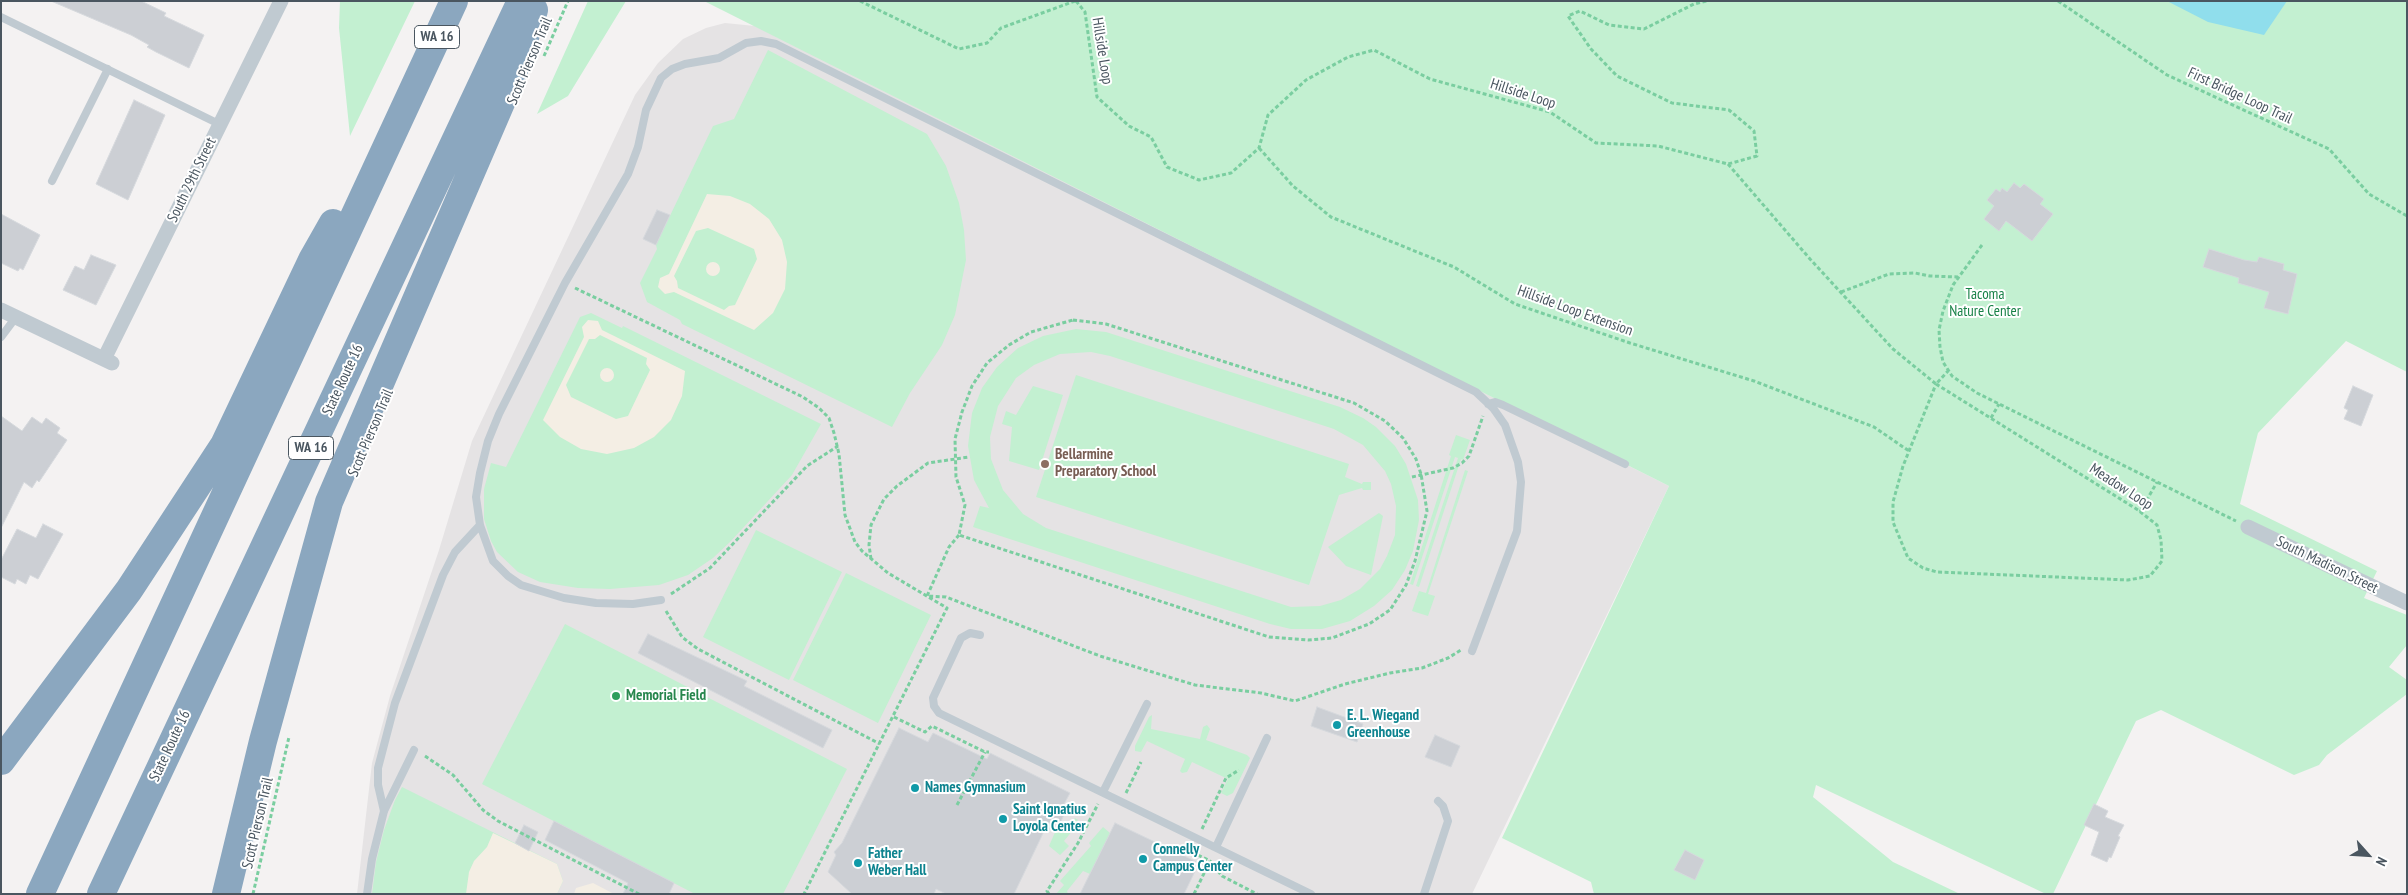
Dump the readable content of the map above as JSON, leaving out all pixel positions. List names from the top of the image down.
{
  "streets": {
    "highway": ["WA 16", "State Route 16"],
    "street": ["South 29th Street", "South Madison Street"],
    "path": [
      "Hillside Loop",
      "Scott Pierson Trail",
      "First Bridge Loop Trail",
      "Hillside Loop Extension",
      "Meadow Loop"
    ]
  },
  "crossings": [
    ["Hillside Loop", "Hillside Loop Extension"],
    ["Hillside Loop Extension", "Meadow Loop"]
  ],
  "parks": ["Tacoma Nature Center"],
  "places": [
    "Bellarmine Preparatory School",
    "Memorial Field",
    "E. L. Wiegand Greenhouse",
    "Names Gymnasium",
    "Saint Ignatius Loyola Center",
    "Connelly Campus Center",
    "Father Weber Hall"
  ],
  "north": "bottom right"
}
